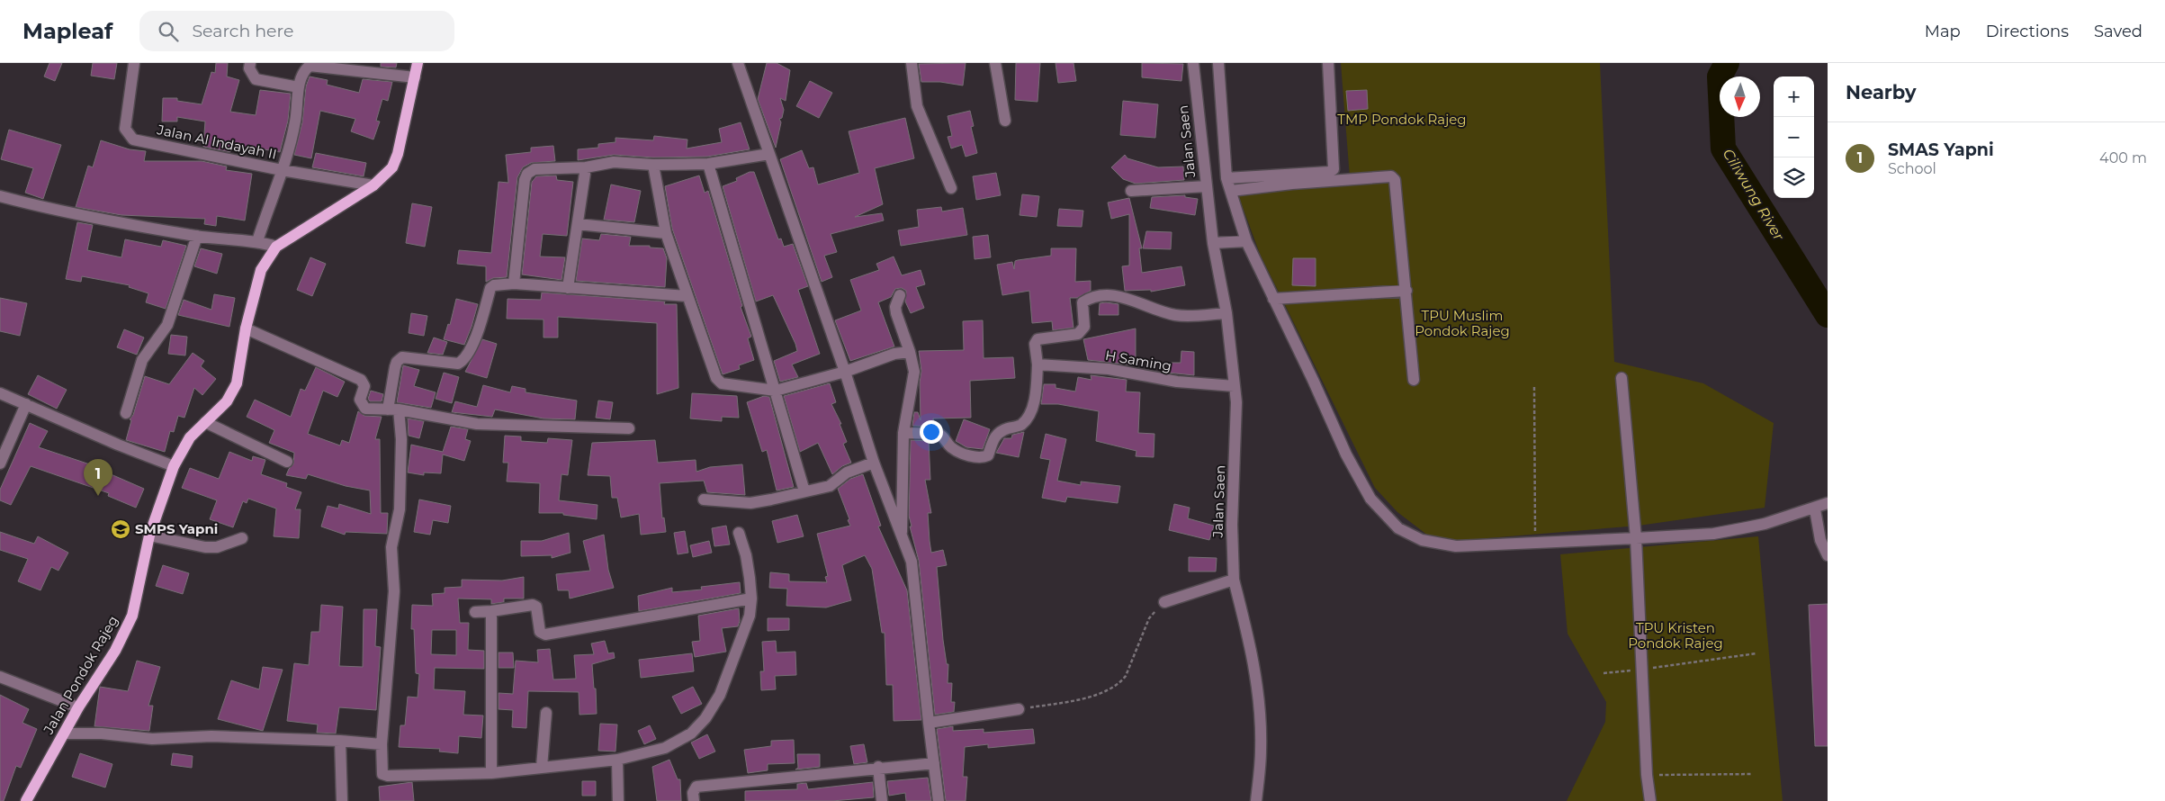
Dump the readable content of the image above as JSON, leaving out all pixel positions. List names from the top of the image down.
{
  "streets": {
    "main road": ["Jalan Pondok Rajeg"],
    "street": ["Jalan Saen", "Jalan Al Indayah II", "H Saming"]
  },
  "crossings": [
    ["Jalan Saen", "H Saming"],
    ["Jalan Al Indayah II", "Jalan Pondok Rajeg"]
  ],
  "water": ["Ciliwung River"],
  "parks": ["TMP Pondok Rajeg", "TPU Muslim Pondok Rajeg", "TPU Kristen Pondok Rajeg"],
  "places": {
    "school or university": ["SMPS Yapni"]
  },
  "north": "bottom",
  "page": {
    "header": "Mapleaf",
    "search": "Search here",
    "nav": ["Map", "Directions", "Saved"],
    "heading": "Nearby",
    "map_buttons": ["+", "−"],
    "list": [
      {
        "mark": "1",
        "name": "SMAS Yapni",
        "note": "School",
        "value": "400 m"
      }
    ],
    "pins": "1"
  }
}
